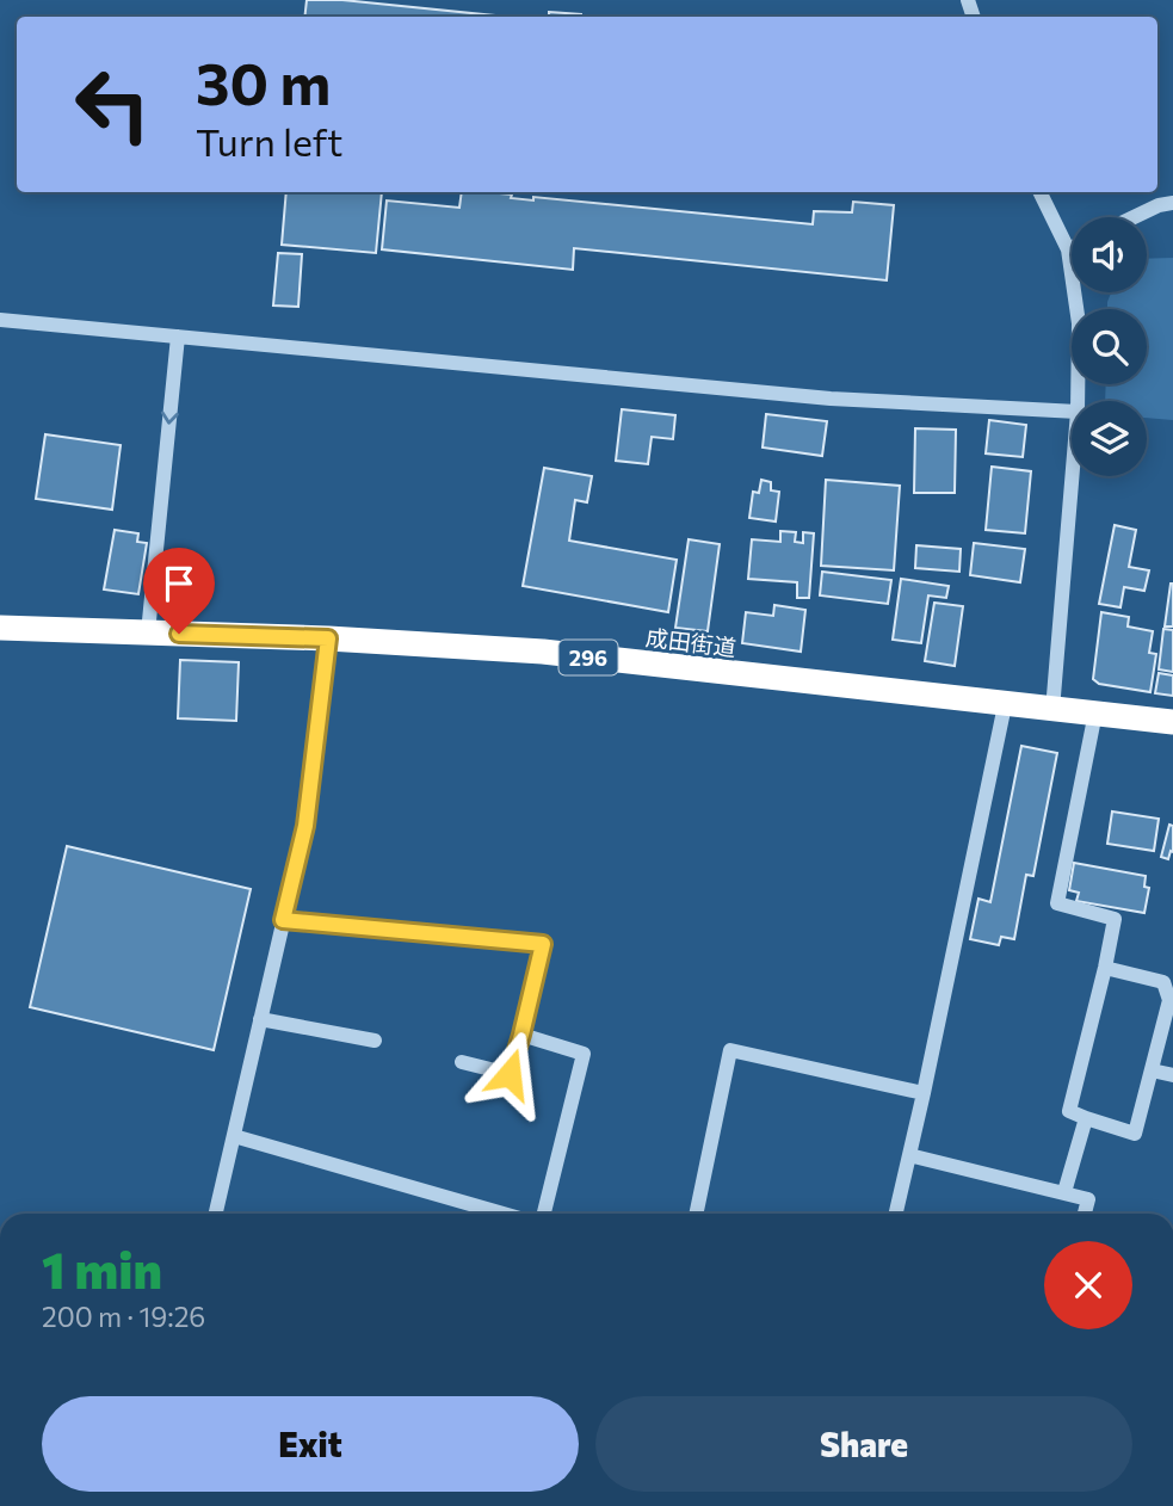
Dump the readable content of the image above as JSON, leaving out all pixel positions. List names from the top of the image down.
{
  "streets": {
    "highway": ["成田街道", "296"]
  },
  "page": {
    "turn": ["30 m", "Turn left"],
    "heading": ["1 min", "200 m · 19:26"],
    "buttons": ["Exit", "Share"]
  }
}
